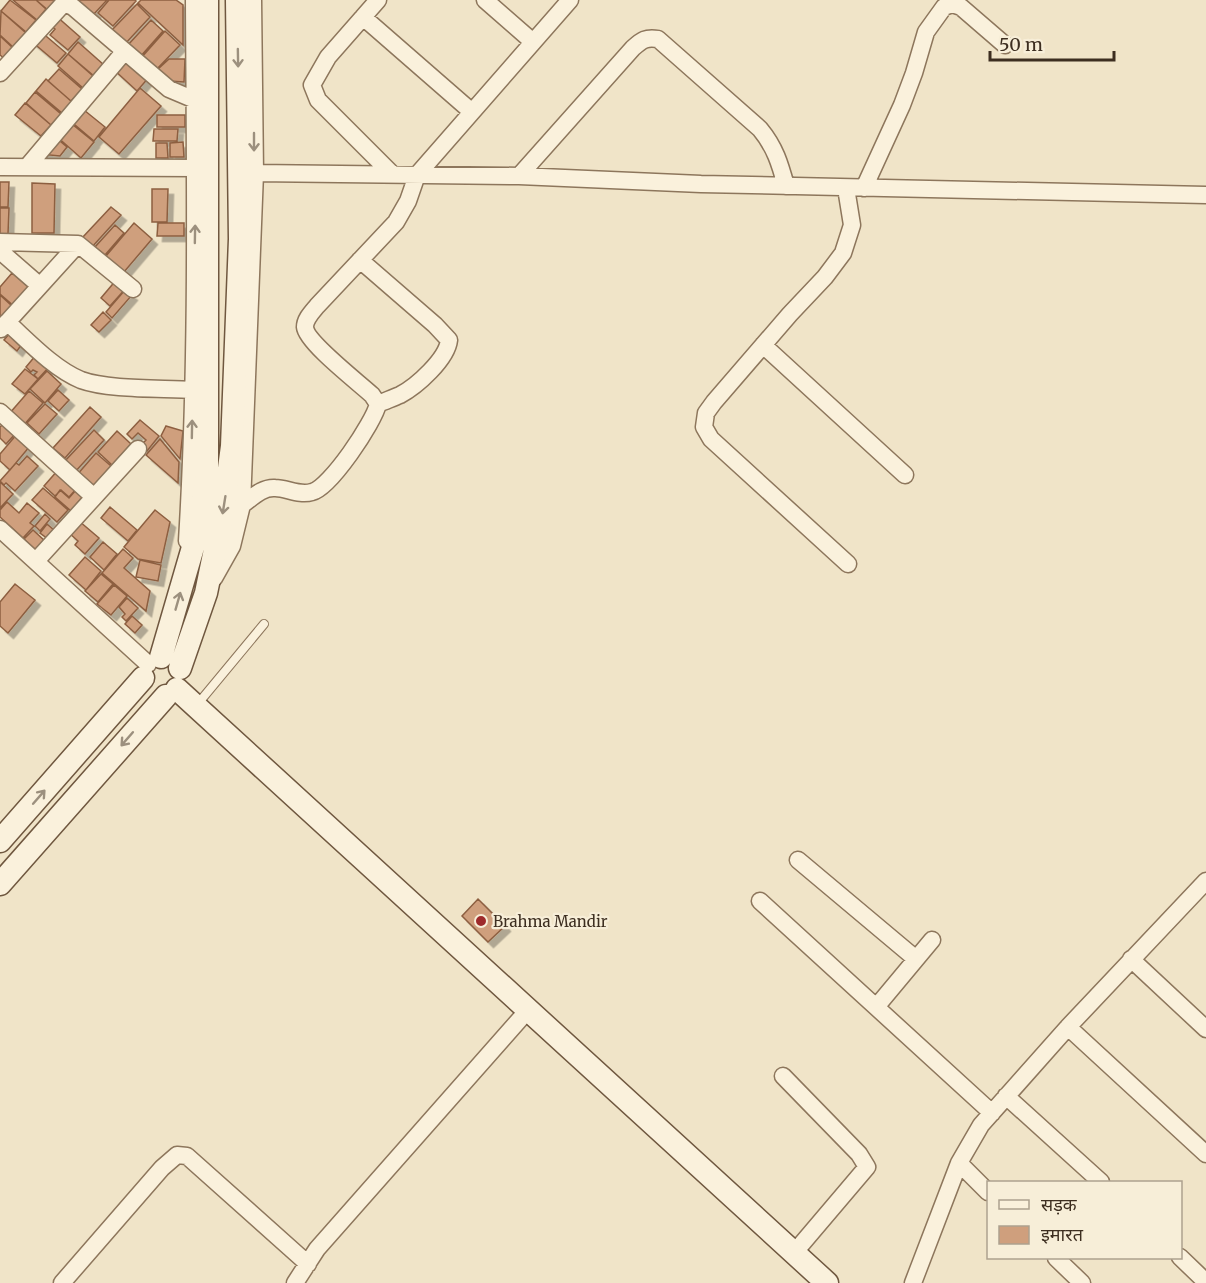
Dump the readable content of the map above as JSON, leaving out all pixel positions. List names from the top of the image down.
{
  "places": ["Brahma Mandir"],
  "legend": ["सड़क", "इमारत"],
  "scale_bar": "50 m"
}
